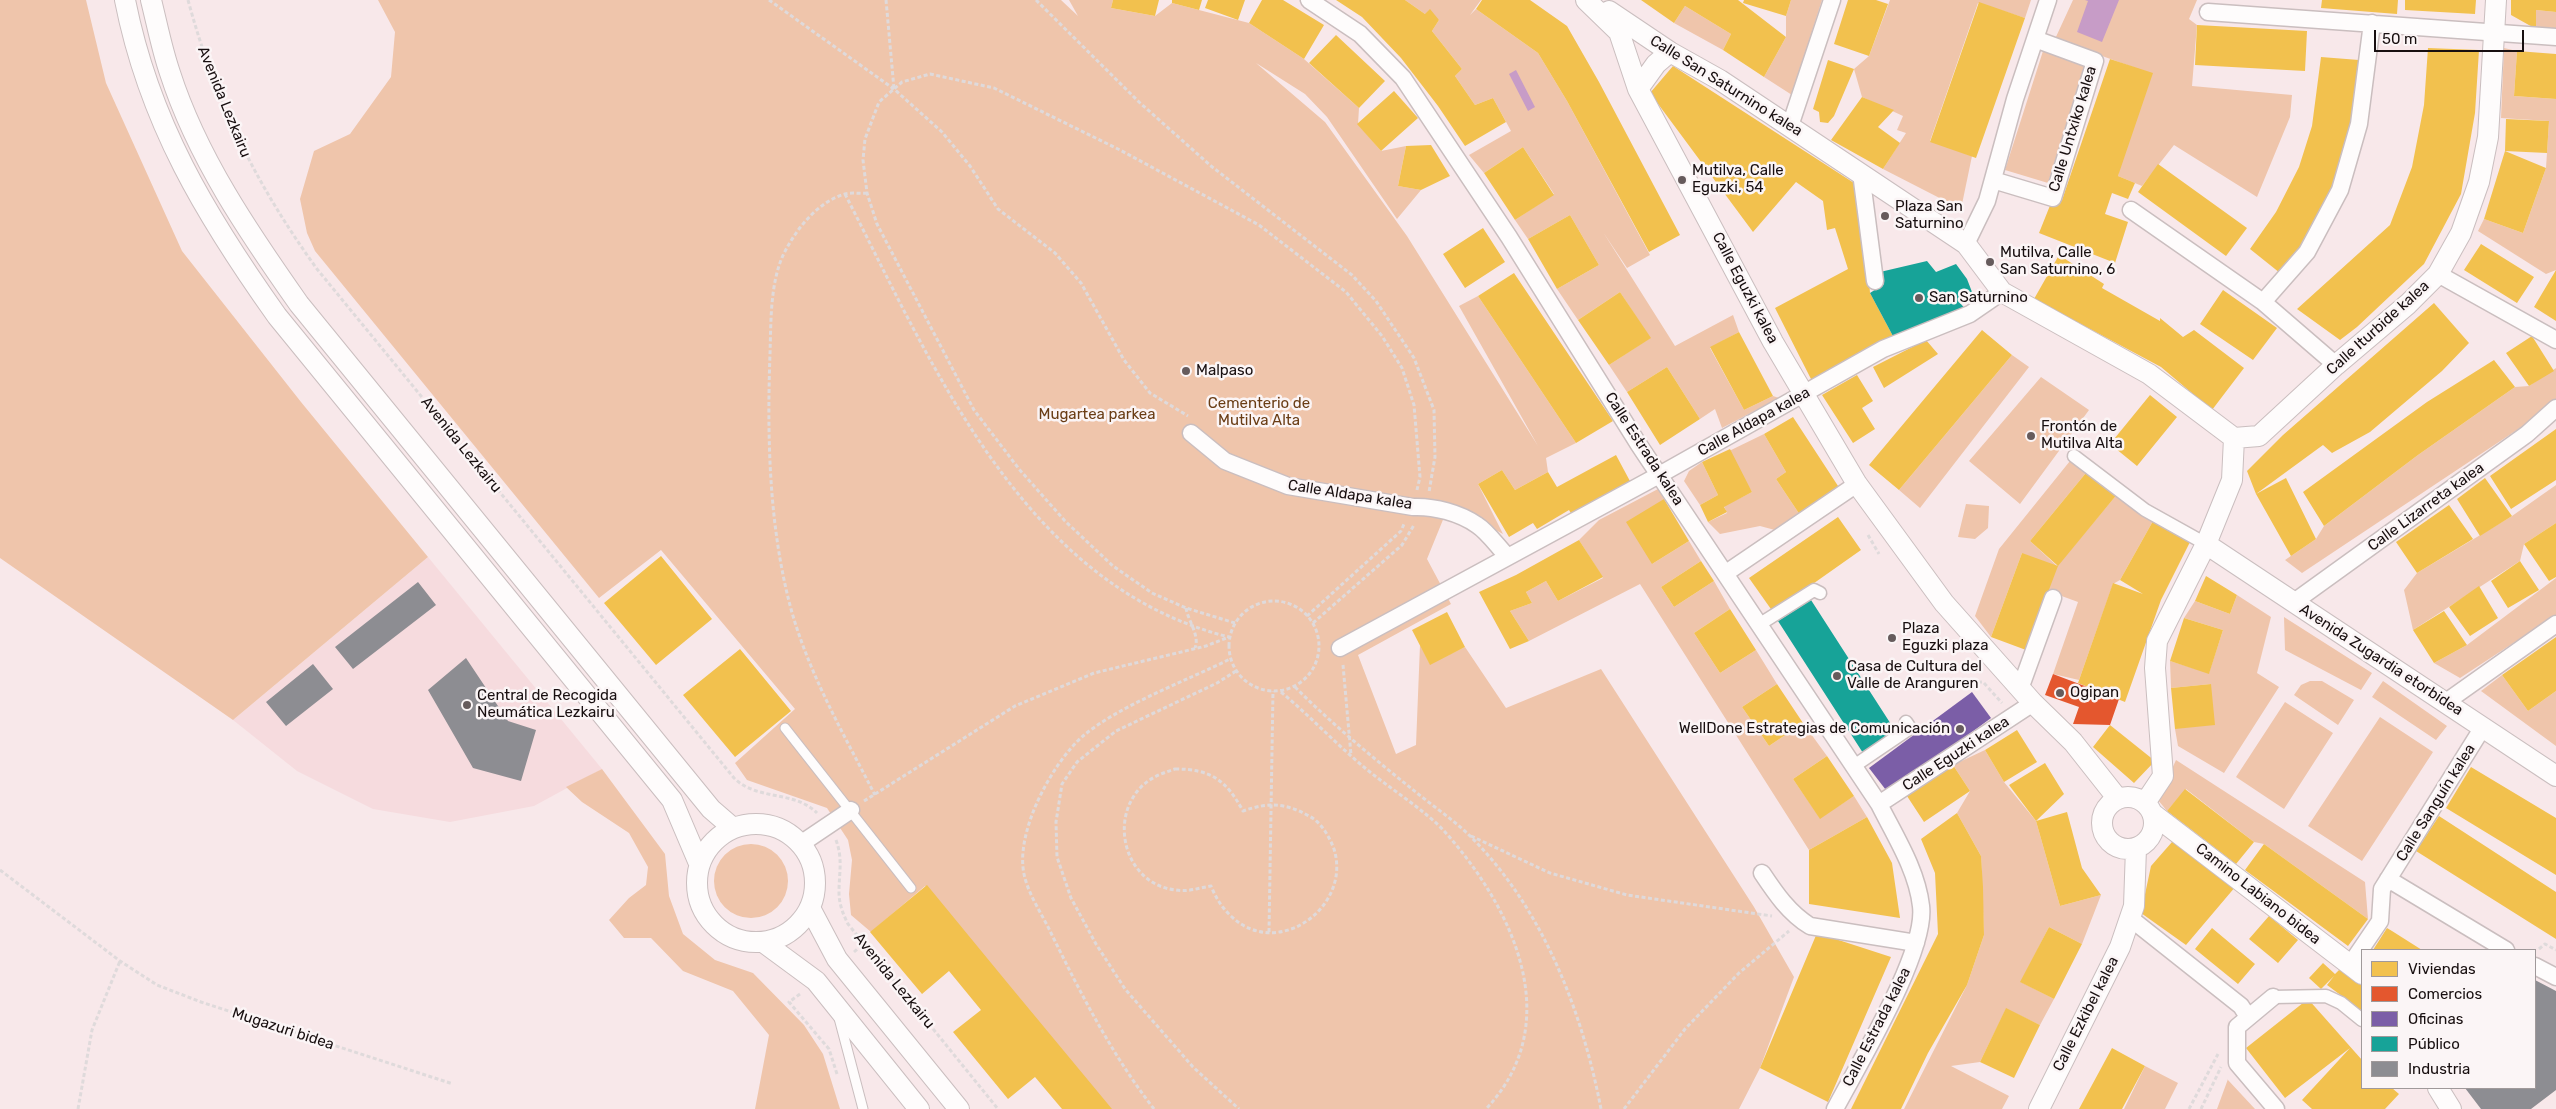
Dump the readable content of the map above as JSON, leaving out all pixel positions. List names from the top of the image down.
{
  "streets": {
    "street": [
      "Calle San Saturnino kalea",
      "Avenida Lezkairu",
      "Calle Untxiko kalea",
      "Calle Eguzki kalea",
      "Calle Iturbide kalea",
      "Calle Aldapa kalea",
      "Calle Estrada kalea",
      "Calle Lizarreta kalea",
      "Avenida Zugardia etorbidea",
      "Calle Sanguín kalea",
      "Camino Labiano bidea",
      "Calle Ezkibel kalea"
    ],
    "path": ["Mugazuri bidea"]
  },
  "crossings": [
    ["Calle San Saturnino kalea", "Calle Iturbide kalea"],
    ["Calle San Saturnino kalea", "Calle Aldapa kalea"],
    ["Calle Eguzki kalea", "Calle Aldapa kalea"],
    ["Calle Eguzki kalea", "Calle Estrada kalea"],
    ["Calle Eguzki kalea", "Camino Labiano bidea"],
    ["Calle Eguzki kalea", "Calle Ezkibel kalea"],
    ["Calle Aldapa kalea", "Calle Estrada kalea"],
    ["Calle Lizarreta kalea", "Avenida Zugardia etorbidea"],
    ["Avenida Zugardia etorbidea", "Calle Sanguín kalea"],
    ["Camino Labiano bidea", "Calle Ezkibel kalea"]
  ],
  "parks": ["Cementerio de Mutilva Alta", "Mugartea parkea"],
  "places": [
    "Mutilva, Calle Eguzki, 54",
    "Plaza San Saturnino",
    "Mutilva, Calle San Saturnino, 6",
    "San Saturnino",
    "Malpaso",
    "Frontón de Mutilva Alta",
    "Plaza Eguzki plaza",
    "Casa de Cultura del Valle de Aranguren",
    "Ogipan",
    "Central de Recogida Neumática Lezkairu",
    "WellDone Estrategias de Comunicación"
  ],
  "legend": [
    "Viviendas",
    "Comercios",
    "Oficinas",
    "Público",
    "Industria"
  ],
  "scale_bar": "50 m"
}
